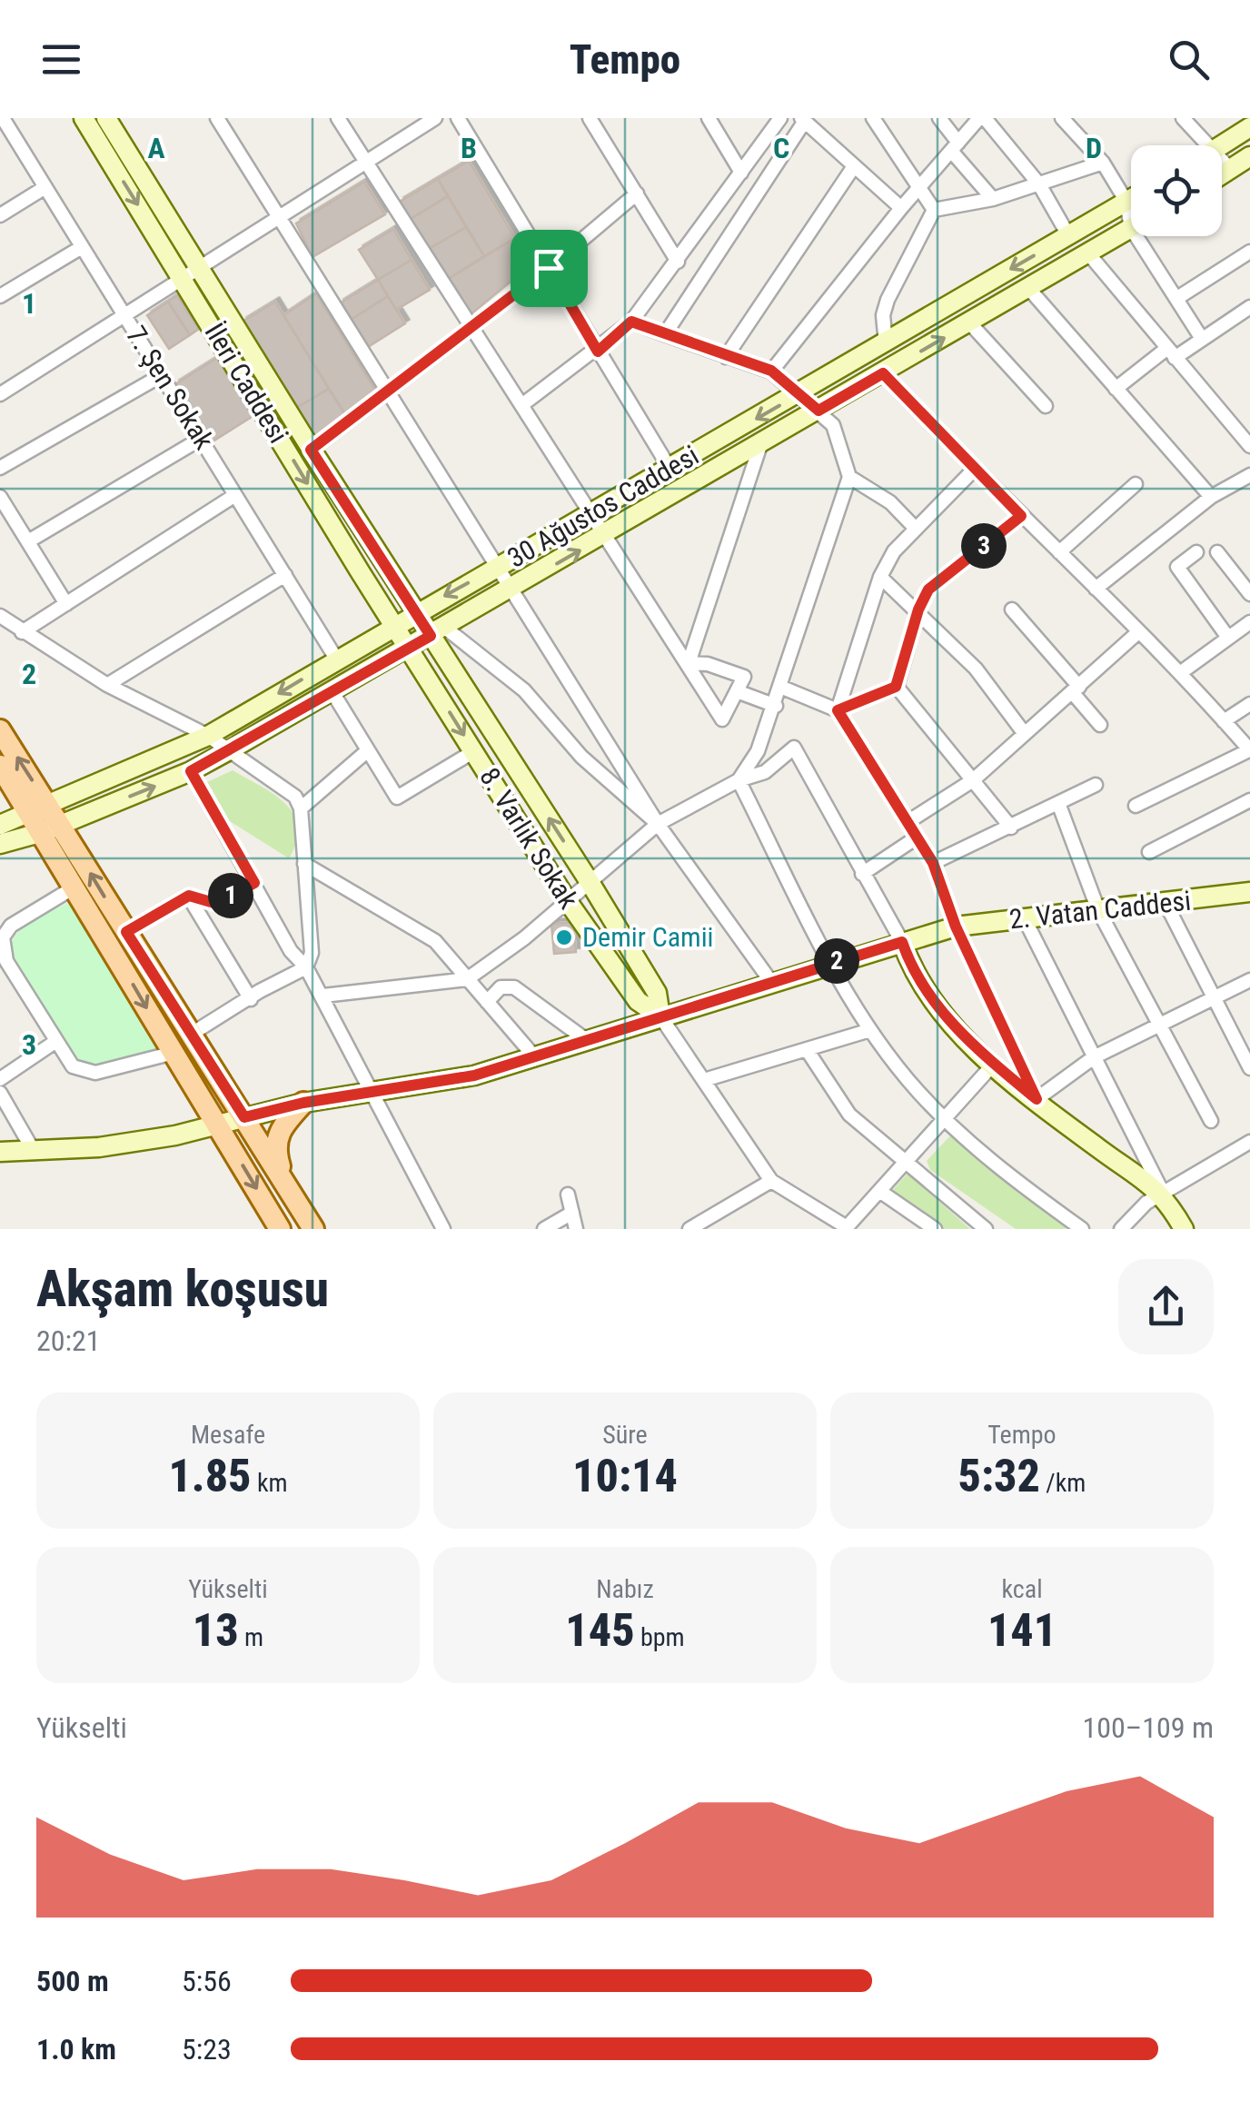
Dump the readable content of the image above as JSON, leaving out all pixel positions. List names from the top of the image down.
{
  "streets": {
    "main road": [
      "İleri Caddesi",
      "30 Ağustos Caddesi",
      "8. Varlık Sokak",
      "2. Vatan Caddesi"
    ],
    "street": ["7. Şen Sokak"]
  },
  "crossings": [
    ["İleri Caddesi", "30 Ağustos Caddesi"],
    ["İleri Caddesi", "8. Varlık Sokak"],
    ["7. Şen Sokak", "30 Ağustos Caddesi"],
    ["30 Ağustos Caddesi", "8. Varlık Sokak"],
    ["8. Varlık Sokak", "2. Vatan Caddesi"]
  ],
  "places": ["Demir Camii"],
  "page": {
    "header": "Tempo",
    "pins": ["3", "1", "2"],
    "heading": ["Akşam koşusu", "20:21"],
    "stats": [
      ["Mesafe", "1.85 km"],
      ["Süre", "10:14"],
      ["Tempo", "5:32 /km"],
      ["Yükselti", "13 m"],
      ["Nabız", "145 bpm"],
      ["kcal", "141"]
    ],
    "chart": ["Yükselti", "100–109 m"],
    "list": [
      {
        "name": "500 m",
        "note": "5:56"
      },
      {
        "name": "1.0 km",
        "note": "5:23"
      }
    ]
  },
  "grid": {
    "columns": [
      "A",
      "B",
      "C",
      "D"
    ],
    "rows": ["1", "2", "3"]
  }
}
